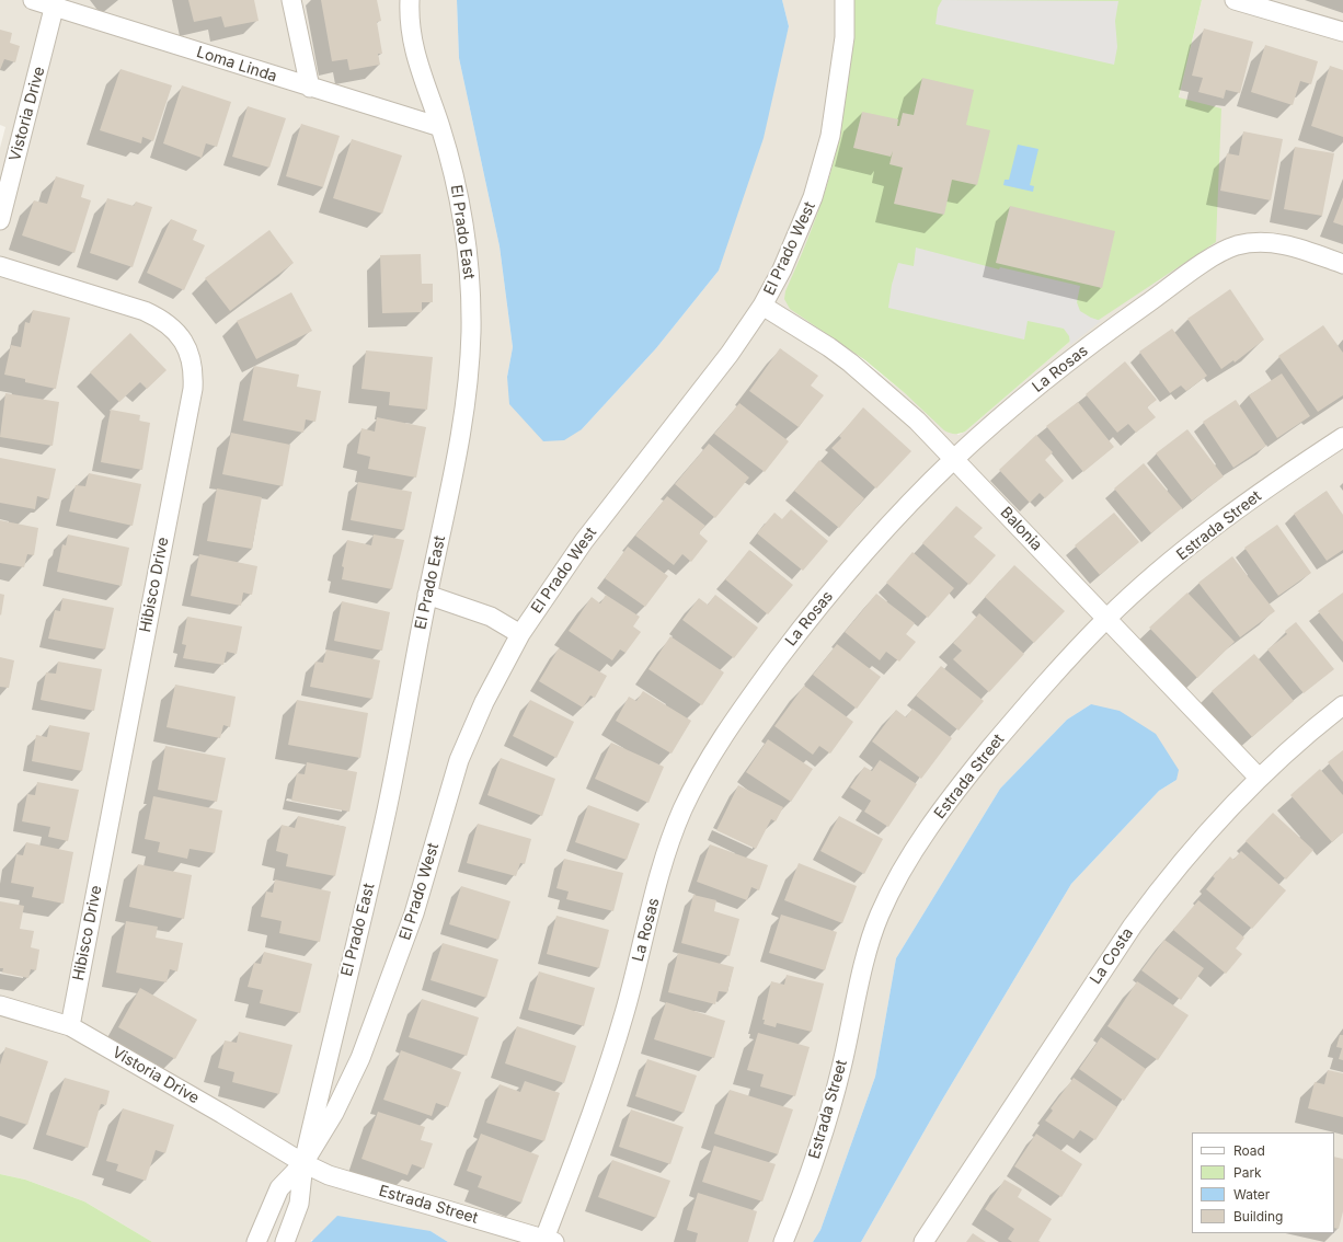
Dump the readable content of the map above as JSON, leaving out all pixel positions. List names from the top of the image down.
{
  "streets": {
    "street": [
      "Loma Linda",
      "Vistoria Drive",
      "El Prado East",
      "El Prado West",
      "La Rosas",
      "Estrada Street",
      "Balonia",
      "Hibisco Drive",
      "La Costa"
    ]
  },
  "crossings": [
    ["Loma Linda", "Vistoria Drive"],
    ["Loma Linda", "El Prado East"],
    ["Vistoria Drive", "El Prado East"],
    ["Vistoria Drive", "El Prado West"],
    ["Vistoria Drive", "Estrada Street"],
    ["Vistoria Drive", "Hibisco Drive"],
    ["El Prado East", "El Prado West"],
    ["El Prado East", "Estrada Street"],
    ["El Prado West", "Estrada Street"],
    ["El Prado West", "Balonia"],
    ["La Rosas", "Estrada Street"],
    ["La Rosas", "Balonia"],
    ["Estrada Street", "Balonia"],
    ["Balonia", "La Costa"]
  ],
  "legend": [
    "Road",
    "Park",
    "Water",
    "Building"
  ]
}
